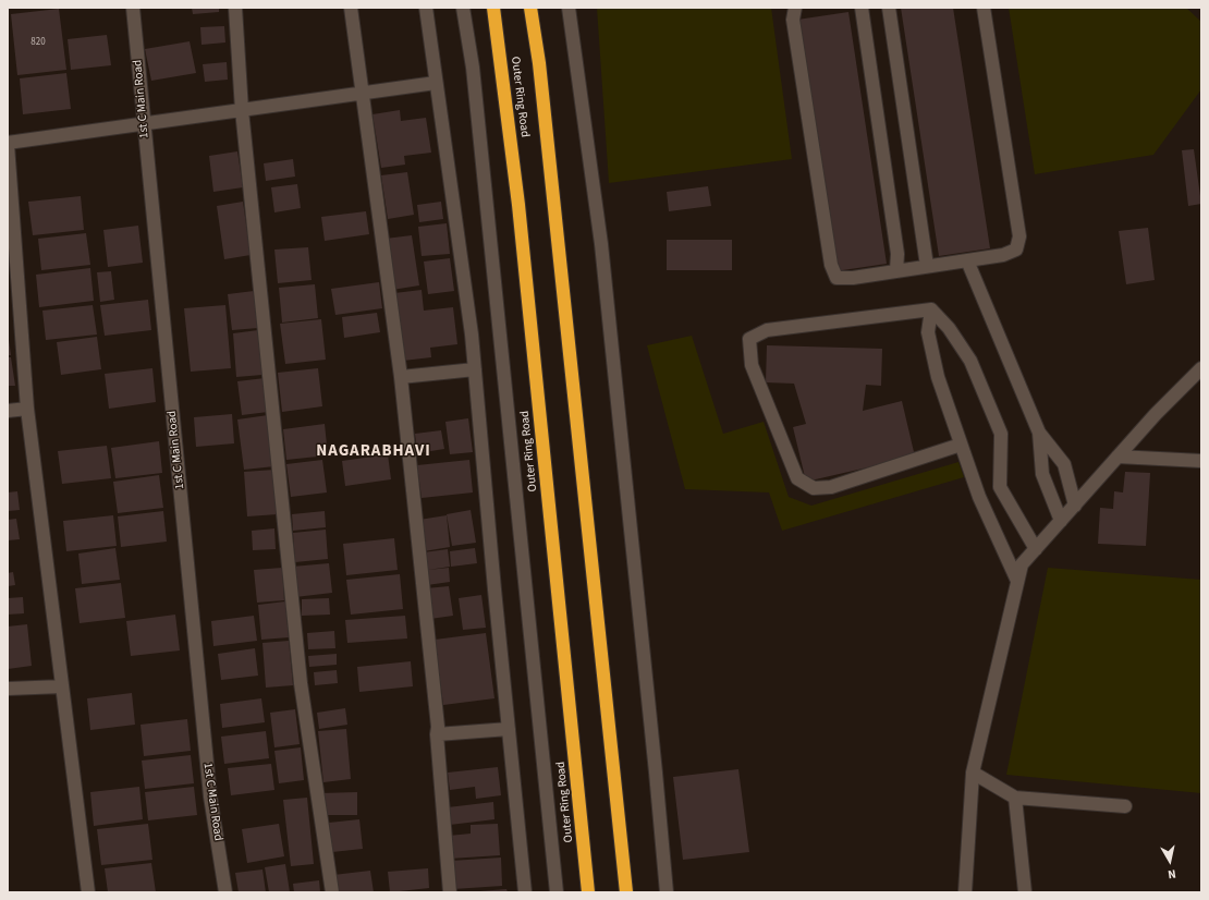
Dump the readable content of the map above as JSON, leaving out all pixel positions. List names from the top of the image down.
{
  "streets": {
    "highway": ["Outer Ring Road"],
    "street": ["1st C Main Road"]
  },
  "districts": ["NAGARABHAVI"],
  "house_numbers": ["820"],
  "north": "bottom"
}
